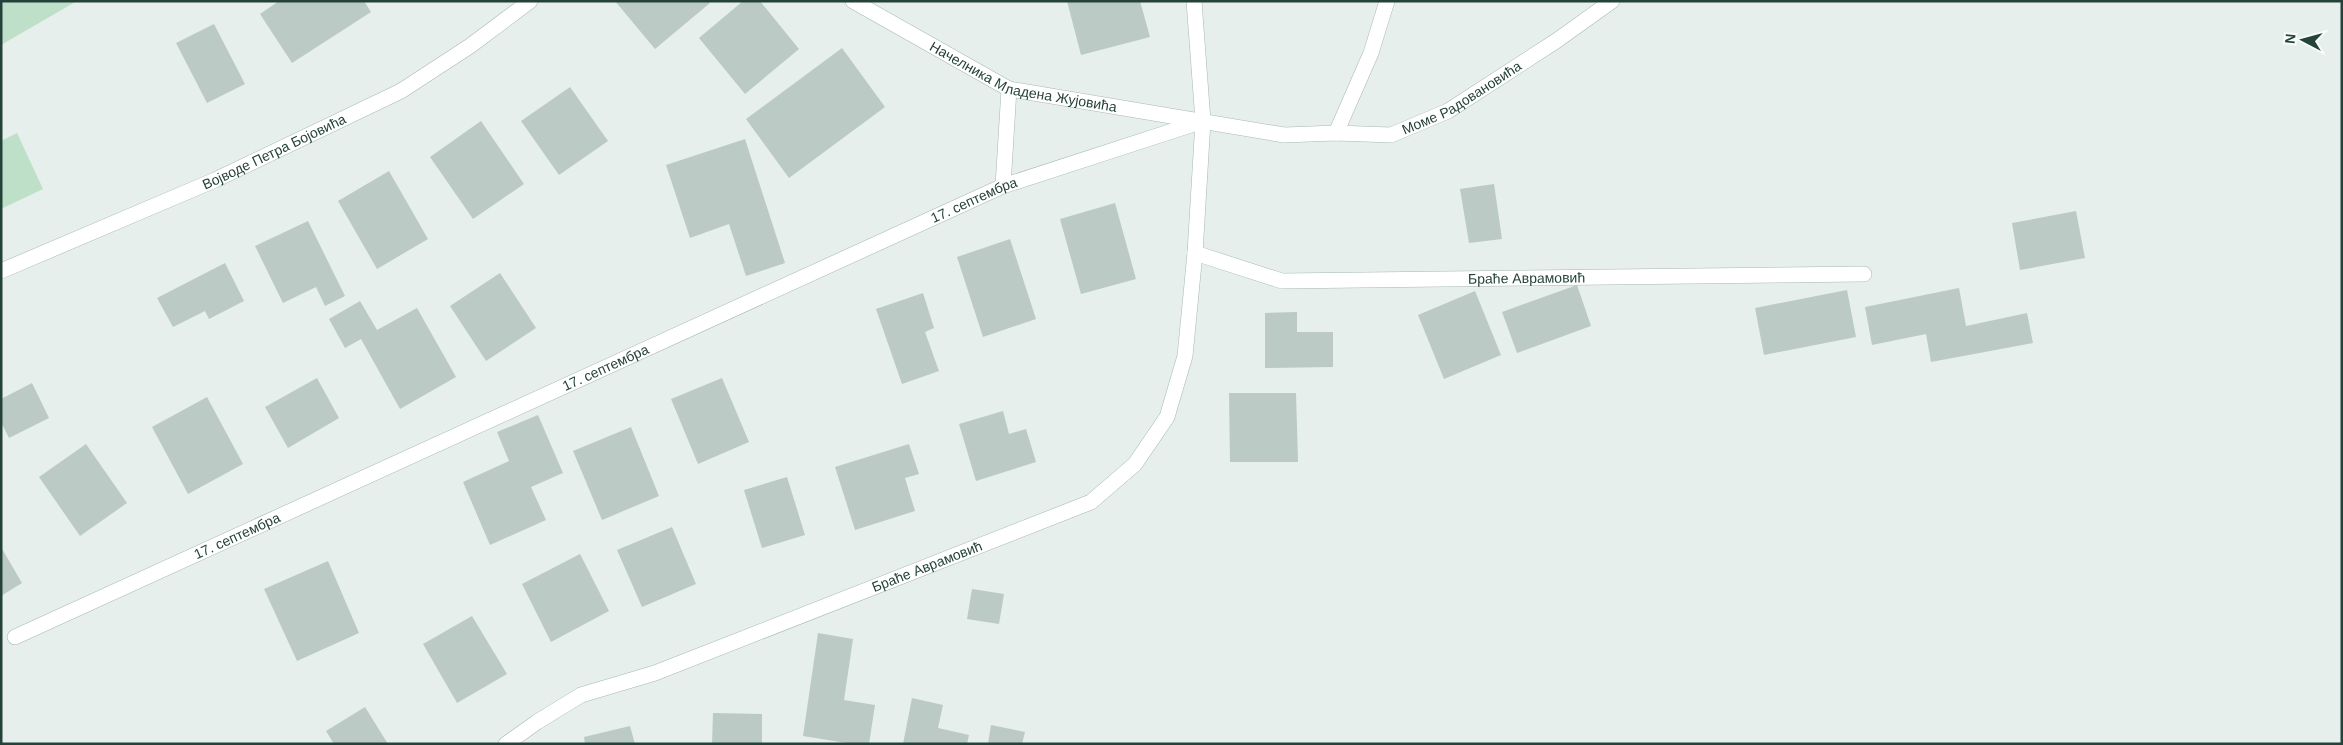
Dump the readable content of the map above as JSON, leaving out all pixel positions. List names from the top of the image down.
{
  "streets": {
    "street": [
      "Начелника Младена Жујовића",
      "Моме Радовановића",
      "Војводе Петра Бојовића",
      "17. септембра",
      "Браће Аврамовић"
    ]
  },
  "crossings": [
    ["Начелника Младена Жујовића", "Моме Радовановића"],
    ["Начелника Младена Жујовића", "17. септембра"],
    ["Начелника Младена Жујовића", "Браће Аврамовић"],
    ["Моме Радовановића", "17. септембра"],
    ["Моме Радовановића", "Браће Аврамовић"],
    ["17. септембра", "Браће Аврамовић"]
  ],
  "north": "left"
}
